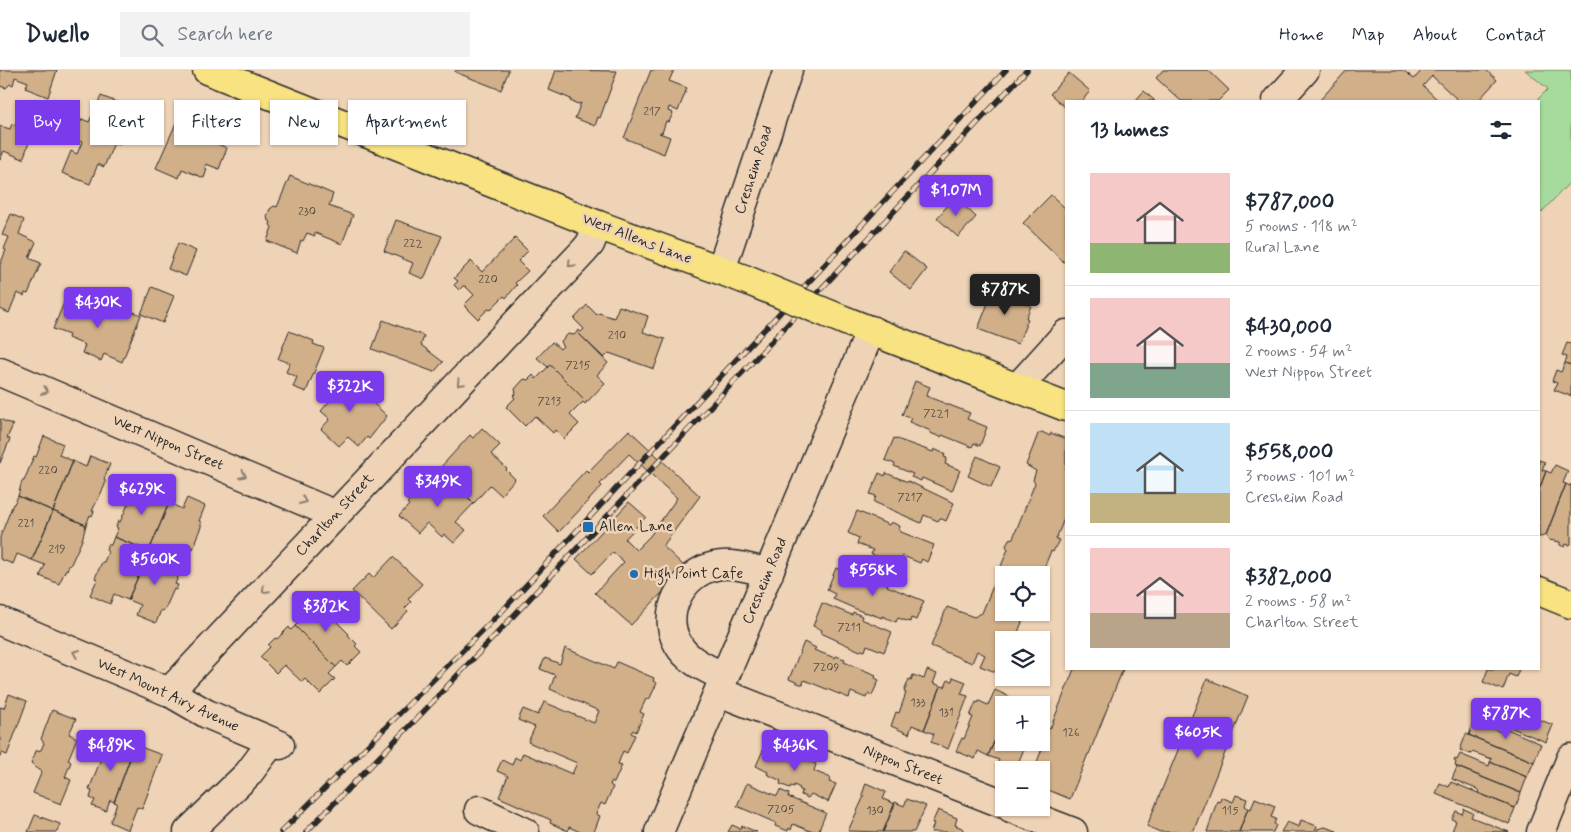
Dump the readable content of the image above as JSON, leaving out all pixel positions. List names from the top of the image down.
{
  "streets": {
    "main road": ["West Allens Lane"],
    "street": [
      "Cresheim Road",
      "West Nippon Street",
      "Charlton Street",
      "West Mount Airy Avenue",
      "Nippon Street"
    ]
  },
  "crossings": [
    ["Cresheim Road", "West Allens Lane"],
    ["Cresheim Road", "Nippon Street"],
    ["West Allens Lane", "Charlton Street"],
    ["West Nippon Street", "Charlton Street"],
    ["Charlton Street", "West Mount Airy Avenue"]
  ],
  "one_way": ["West Nippon Street", "Charlton Street", "West Mount Airy Avenue"],
  "places": {
    "transit": ["Allen Lane"],
    "other": ["High Point Cafe"]
  },
  "house_numbers": [
    "217",
    "230",
    "222",
    "220",
    "210",
    "7215",
    "7213",
    "7221",
    "220",
    "7217",
    "221",
    "219",
    "7211",
    "7209",
    "133",
    "131",
    "126",
    "7205",
    "130",
    "115"
  ],
  "page": {
    "header": "Dwello",
    "search": "Search here",
    "nav": [
      "Home",
      "Map",
      "About",
      "Contact"
    ],
    "chip": [
      "Buy",
      "Rent",
      "Filters",
      "New",
      "Apartment"
    ],
    "heading": "13 homes",
    "list": [
      {
        "name": "$787,000",
        "note": "5 rooms · 118 m² · Rural Lane"
      },
      {
        "name": "$430,000",
        "note": "2 rooms · 54 m² · West Nippon Street"
      },
      {
        "name": "$558,000",
        "note": "3 rooms · 101 m² · Cresheim Road"
      },
      {
        "name": "$382,000",
        "note": "2 rooms · 58 m² · Charlton Street"
      }
    ],
    "price": [
      "$1.07M",
      "$787K",
      "$430K",
      "$322K",
      "$349K",
      "$629K",
      "$560K",
      "$558K",
      "$382K",
      "$787K",
      "$605K",
      "$489K",
      "$436K"
    ],
    "map_buttons": ["+", "−"]
  }
}
